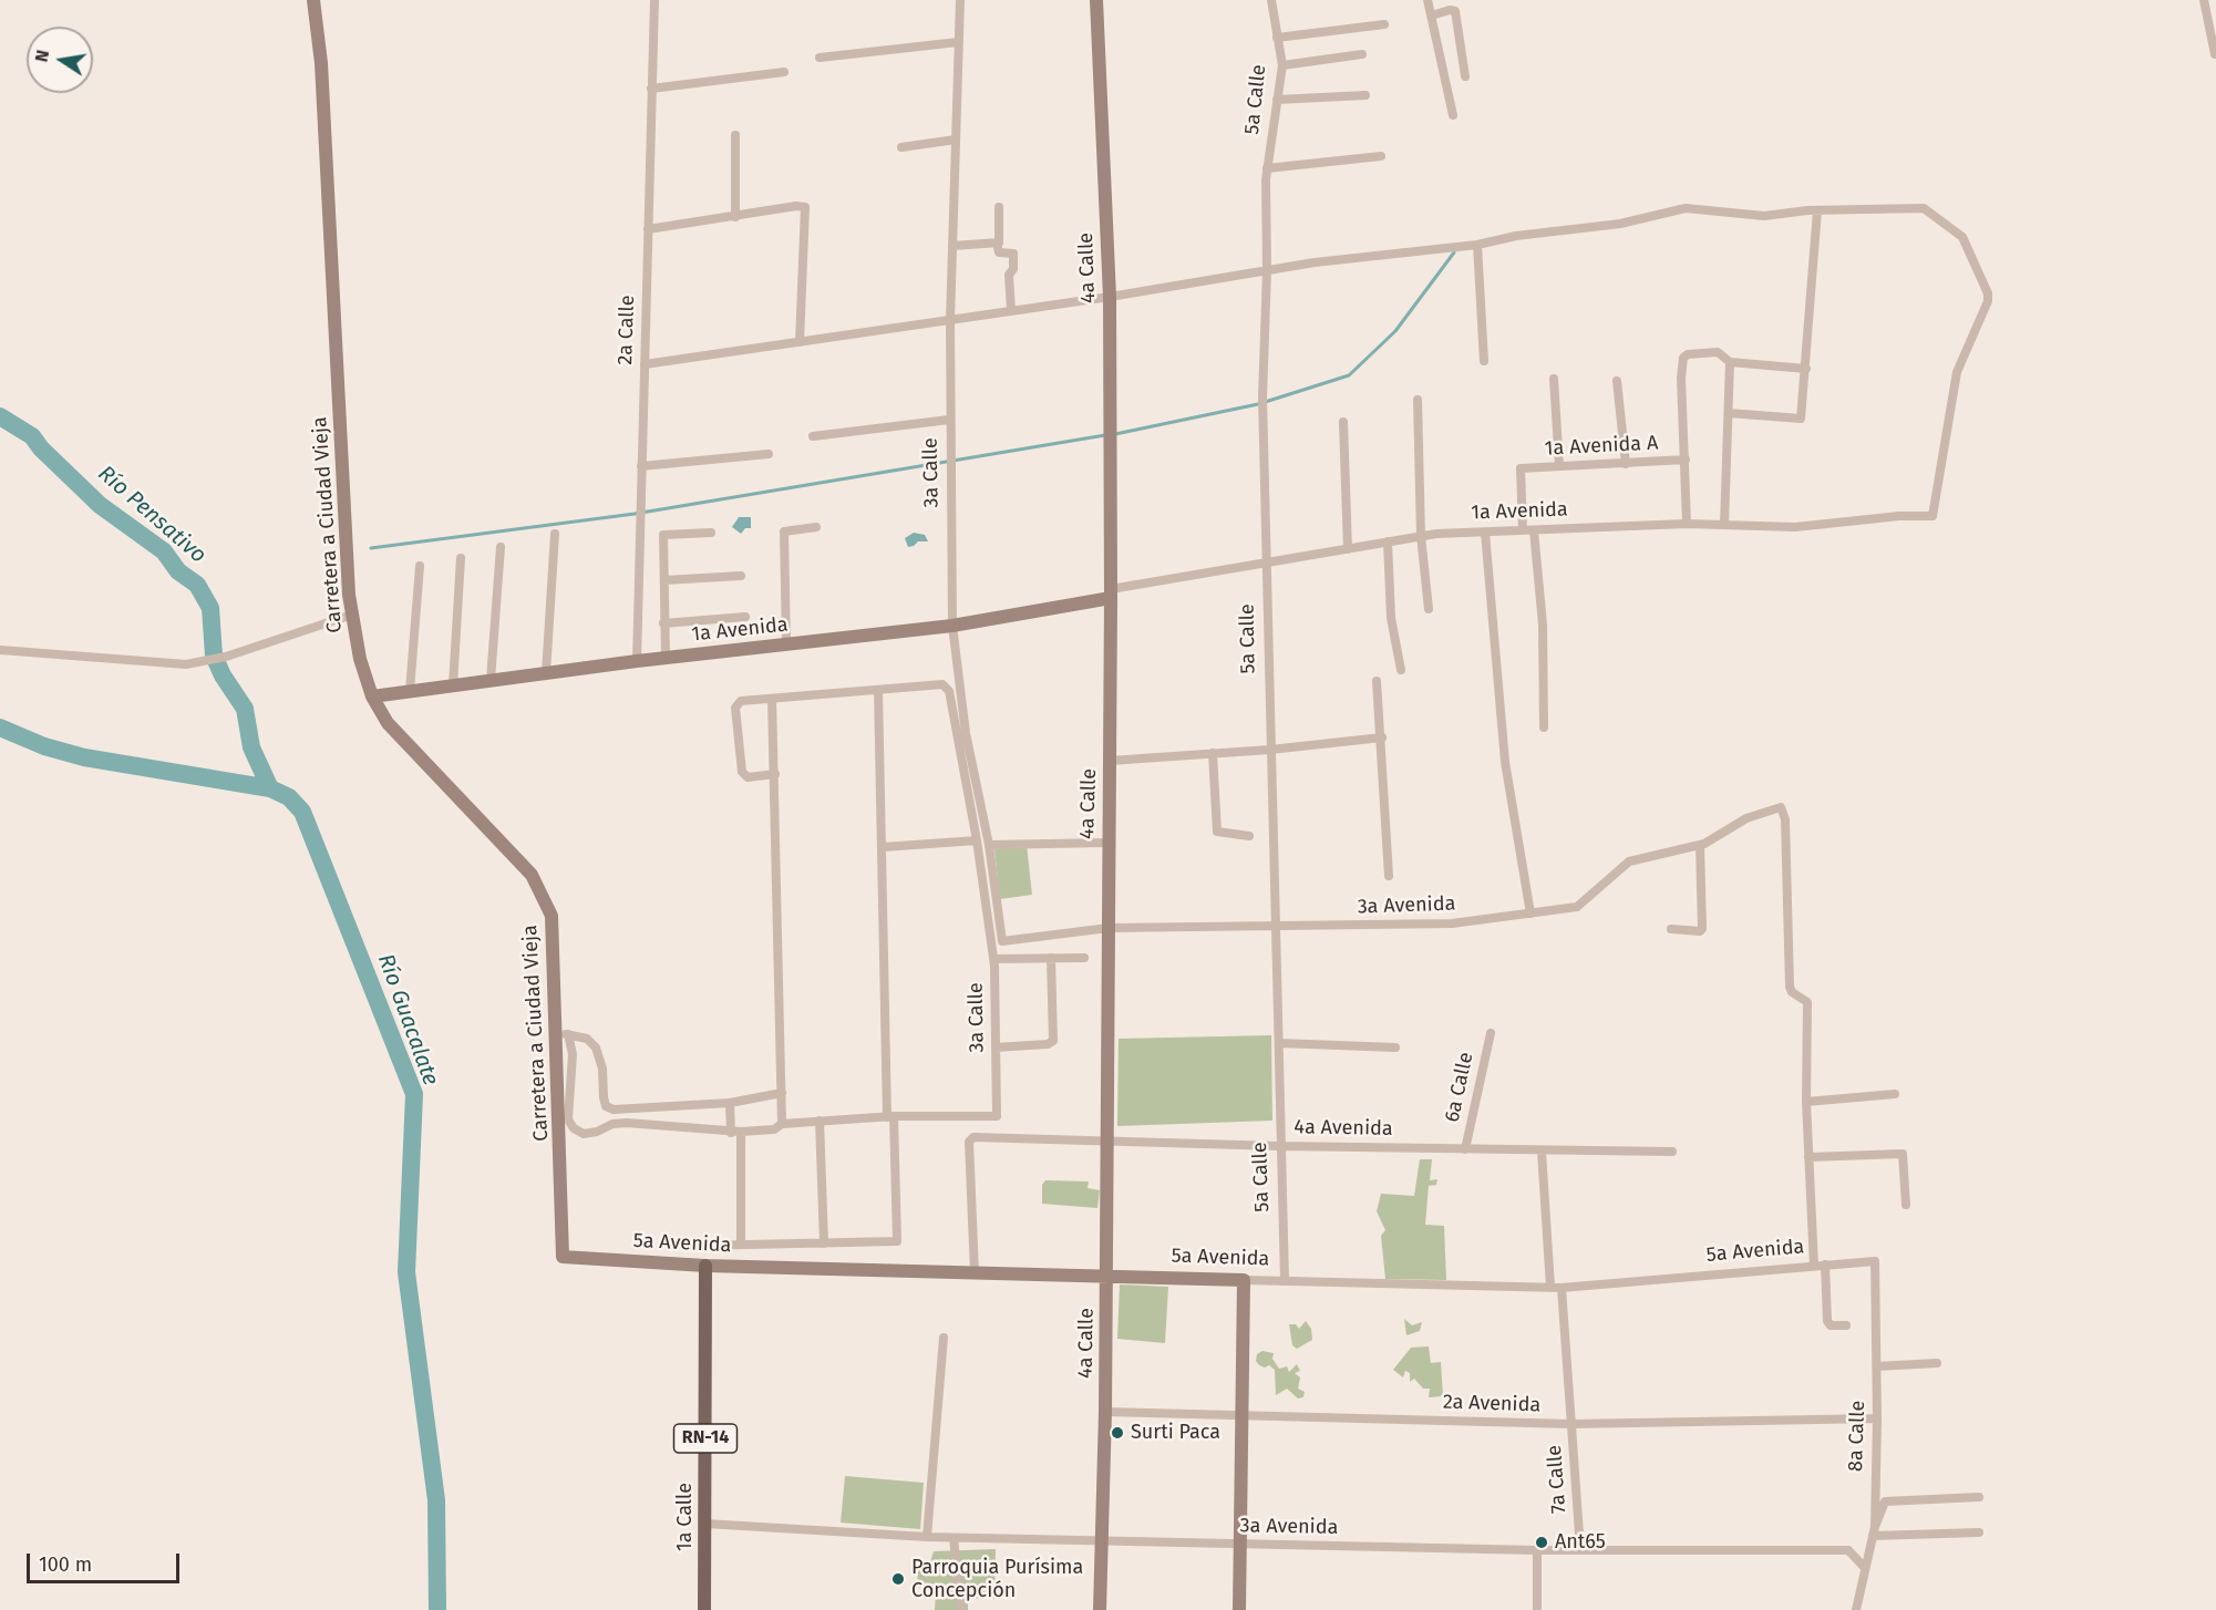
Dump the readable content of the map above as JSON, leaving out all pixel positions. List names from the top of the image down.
{
  "streets": {
    "main road": [
      "4a Calle",
      "1a Avenida",
      "Carretera a Ciudad Vieja",
      "5a Avenida",
      "RN-14",
      "1a Calle"
    ],
    "street": [
      "5a Calle",
      "2a Calle",
      "1a Avenida A",
      "3a Calle",
      "3a Avenida",
      "6a Calle",
      "4a Avenida",
      "2a Avenida",
      "8a Calle",
      "7a Calle"
    ]
  },
  "crossings": [
    ["5a Calle", "1a Avenida"],
    ["5a Calle", "3a Avenida"],
    ["5a Calle", "4a Avenida"],
    ["5a Calle", "5a Avenida"],
    ["4a Calle", "1a Avenida"],
    ["4a Calle", "3a Avenida"],
    ["4a Calle", "4a Avenida"],
    ["4a Calle", "5a Avenida"],
    ["4a Calle", "2a Avenida"],
    ["2a Calle", "1a Avenida"],
    ["1a Avenida A", "1a Avenida"],
    ["3a Calle", "1a Avenida"],
    ["3a Calle", "3a Avenida"],
    ["1a Avenida", "Carretera a Ciudad Vieja"],
    ["Carretera a Ciudad Vieja", "5a Avenida"],
    ["3a Avenida", "8a Calle"],
    ["3a Avenida", "7a Calle"],
    ["3a Avenida", "1a Calle"],
    ["6a Calle", "4a Avenida"],
    ["4a Avenida", "5a Avenida"],
    ["5a Avenida", "8a Calle"],
    ["5a Avenida", "7a Calle"],
    ["5a Avenida", "1a Calle"],
    ["2a Avenida", "8a Calle"],
    ["2a Avenida", "7a Calle"]
  ],
  "water": ["Río Pensativo", "Río Guacalate"],
  "places": ["Surti Paca", "Ant65", "Parroquia Purísima Concepción"],
  "scale_bar": "100 m",
  "north": "left"
}
